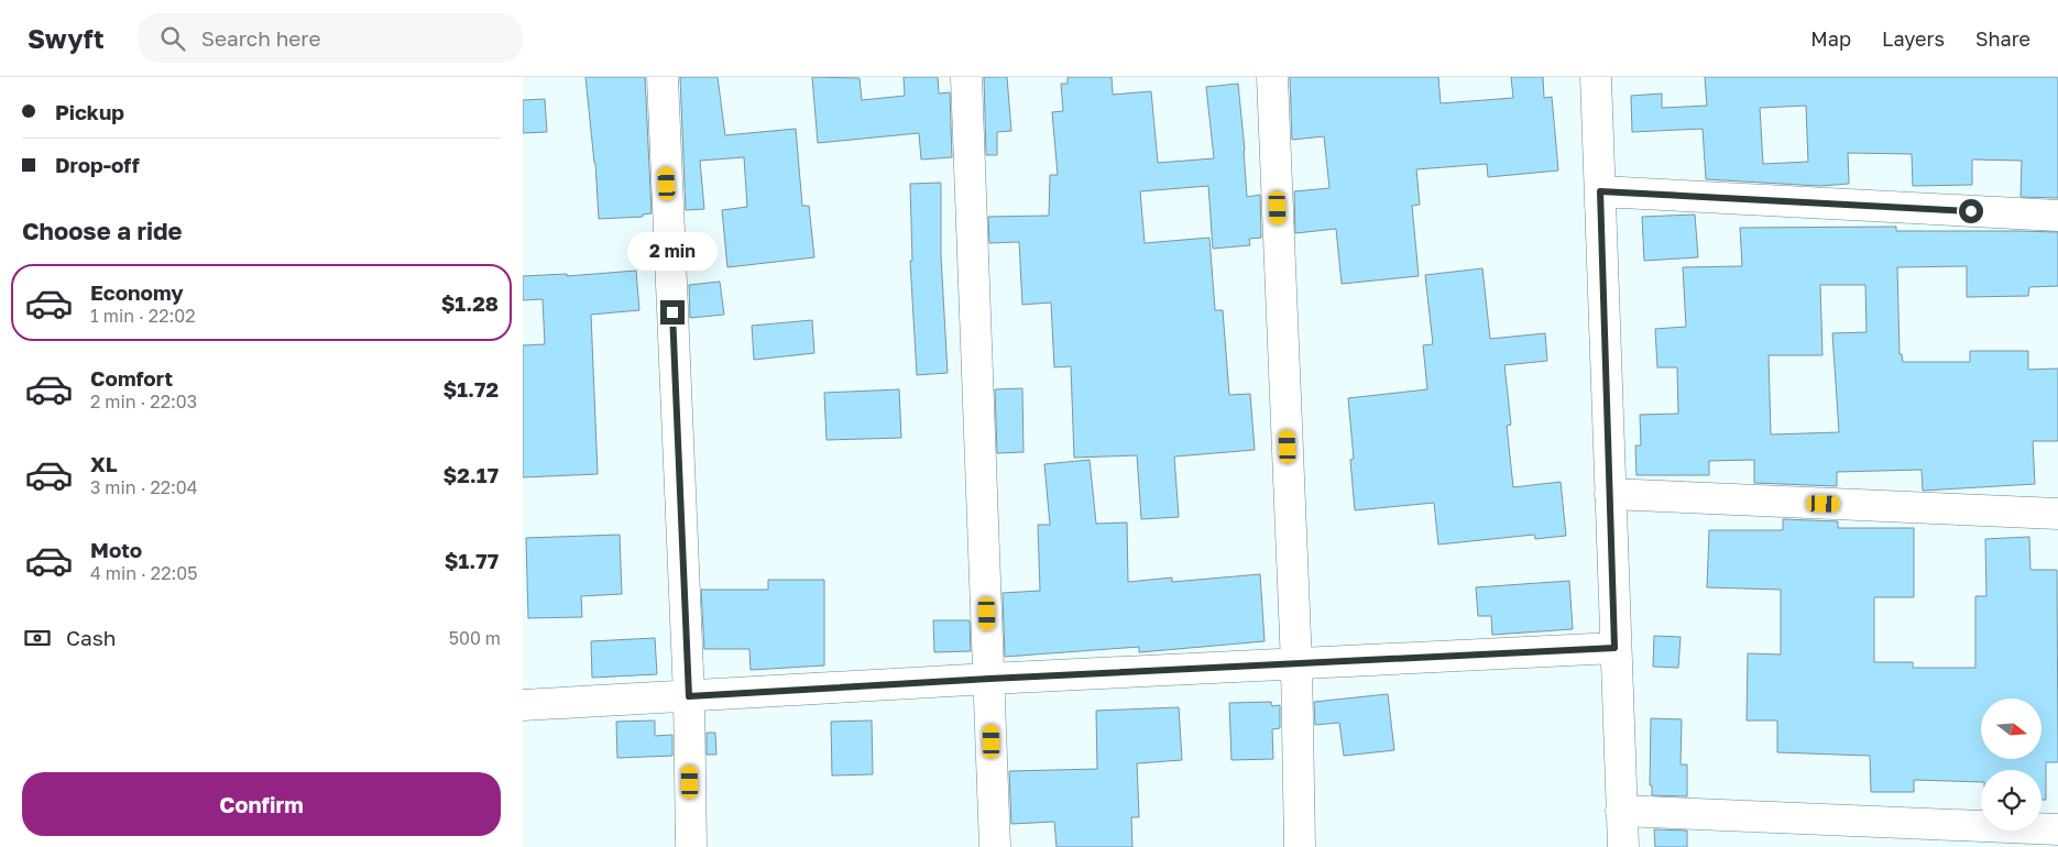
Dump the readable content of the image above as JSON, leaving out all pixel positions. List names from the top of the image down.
{
  "north": "right",
  "page": {
    "header": "Swyft",
    "search": "Search here",
    "nav": ["Map", "Layers", "Share"],
    "banner": ["Pickup", "Drop-off"],
    "heading": "Choose a ride",
    "bubble": "2 min",
    "list": [
      {
        "name": "Economy",
        "note": "1 min · 22:02",
        "value": "$1.28"
      },
      {
        "name": "Comfort",
        "note": "2 min · 22:03",
        "value": "$1.72"
      },
      {
        "name": "XL",
        "note": "3 min · 22:04",
        "value": "$2.17"
      },
      {
        "name": "Moto",
        "note": "4 min · 22:05",
        "value": "$1.77"
      }
    ],
    "pay": ["Cash", "500 m"],
    "buttons": "Confirm"
  }
}
